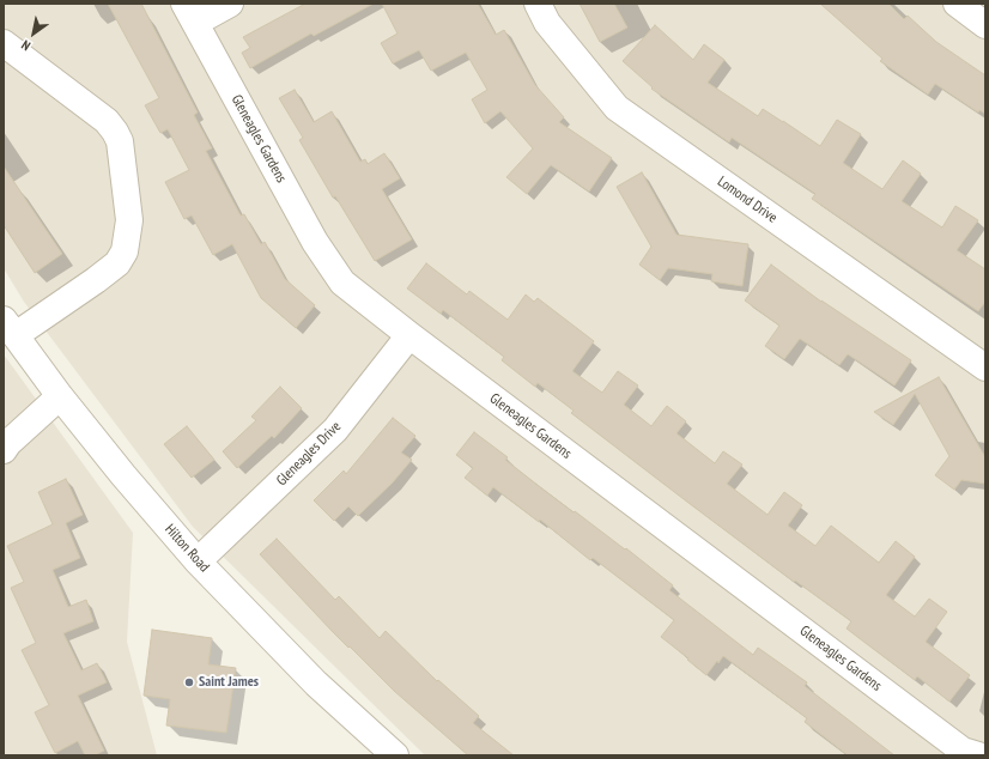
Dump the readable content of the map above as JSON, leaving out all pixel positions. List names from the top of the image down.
{
  "streets": {
    "street": [
      "Gleneagles Gardens",
      "Lomond Drive",
      "Gleneagles Drive",
      "Hilton Road"
    ]
  },
  "crossings": [
    ["Gleneagles Gardens", "Gleneagles Drive"],
    ["Gleneagles Drive", "Hilton Road"]
  ],
  "places": ["Saint James"],
  "north": "bottom left"
}
